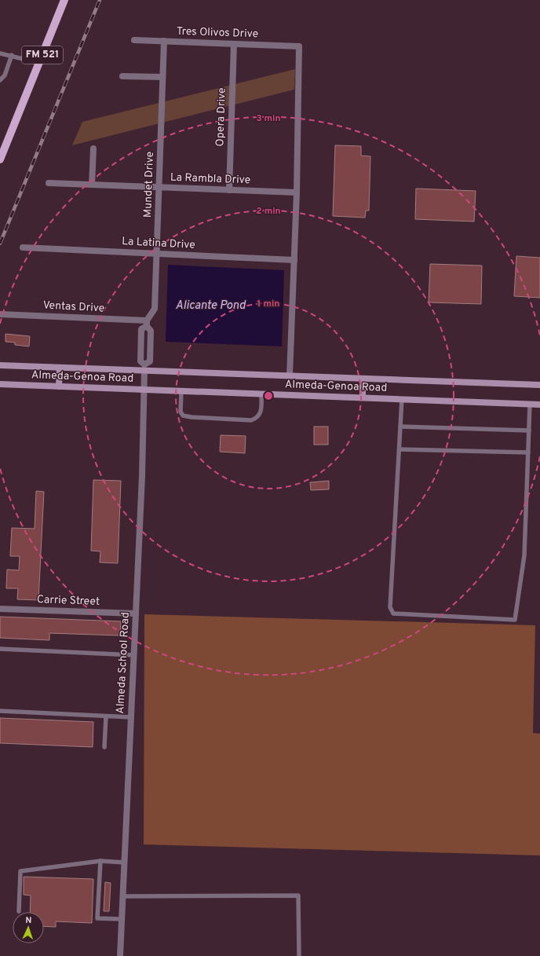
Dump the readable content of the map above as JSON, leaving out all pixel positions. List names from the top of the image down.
{
  "streets": {
    "main road": ["FM 521", "Almeda-Genoa Road"],
    "street": [
      "Tres Olivos Drive",
      "Opera Drive",
      "La Rambla Drive",
      "Mundet Drive",
      "La Latina Drive",
      "Ventas Drive",
      "Carrie Street",
      "Almeda School Road"
    ]
  },
  "crossings": [
    ["Tres Olivos Drive", "Opera Drive"],
    ["Tres Olivos Drive", "La Rambla Drive"],
    ["Tres Olivos Drive", "Mundet Drive"],
    ["Opera Drive", "La Rambla Drive"],
    ["La Rambla Drive", "Mundet Drive"],
    ["Mundet Drive", "La Latina Drive"],
    ["Mundet Drive", "Ventas Drive"],
    ["Mundet Drive", "Almeda-Genoa Road"],
    ["Mundet Drive", "Almeda School Road"],
    ["Almeda-Genoa Road", "Almeda School Road"],
    ["Carrie Street", "Almeda School Road"]
  ],
  "water": ["Alicante Pond"],
  "north": "top",
  "rings": ["3 min", "2 min", "1 min"]
}
